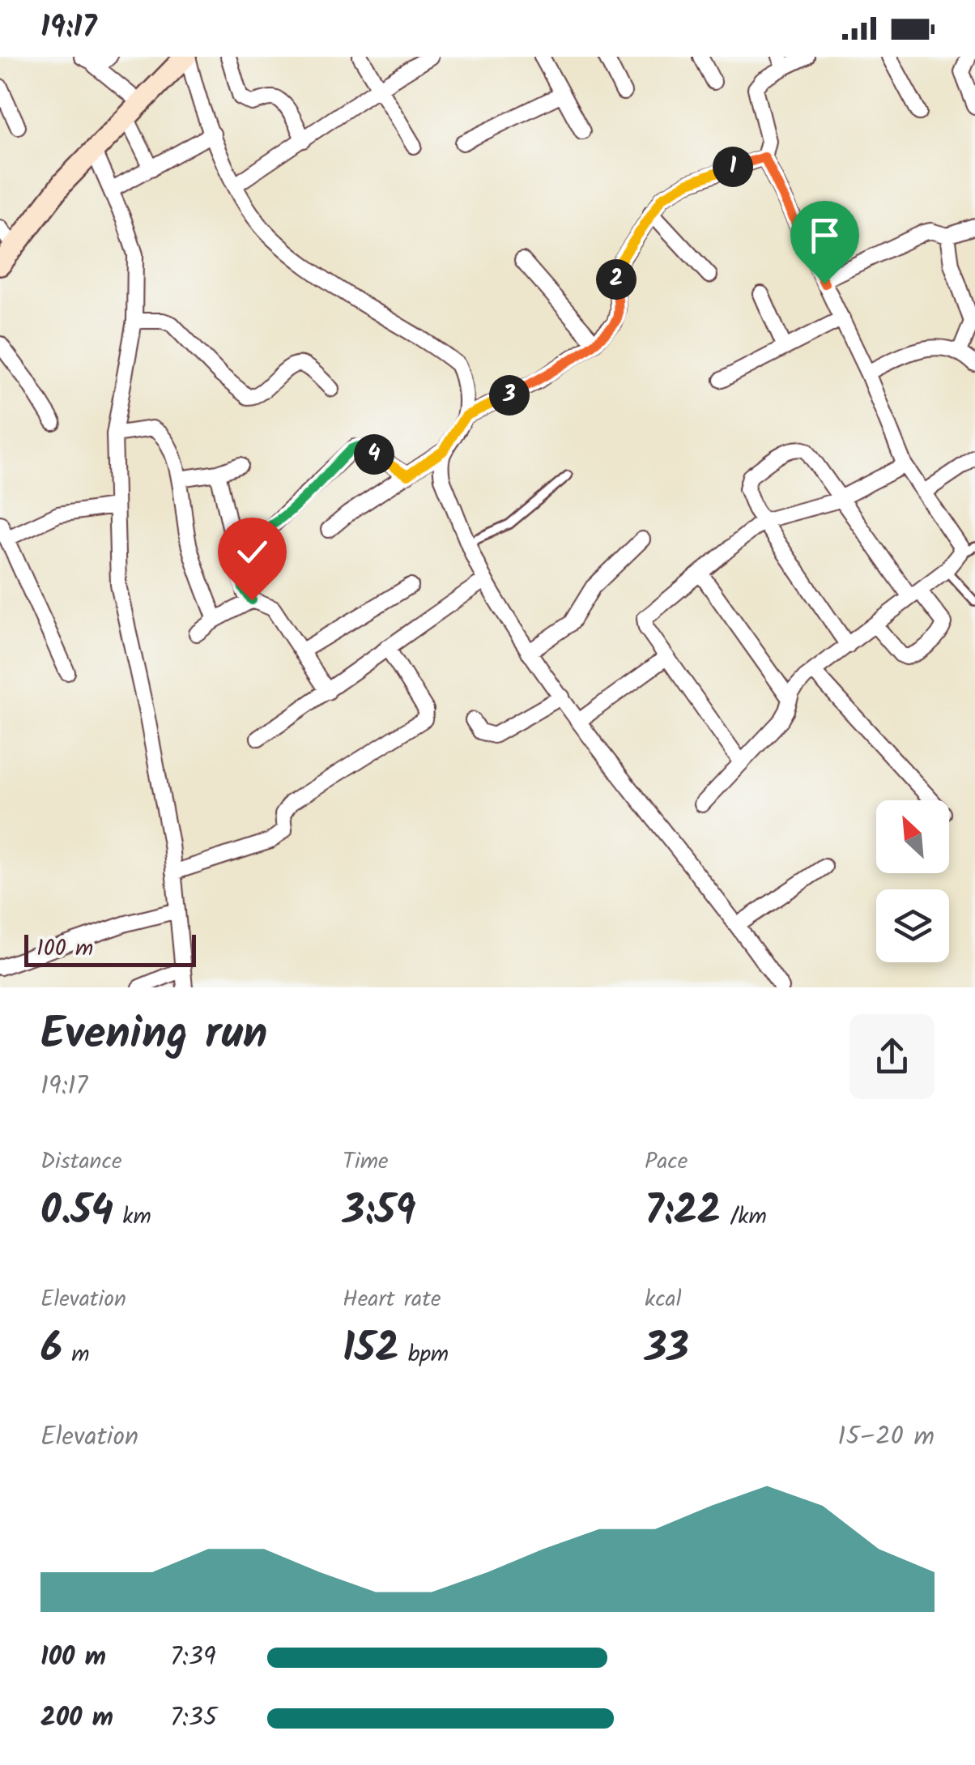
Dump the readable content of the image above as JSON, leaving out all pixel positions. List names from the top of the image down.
{
  "scale_bar": "100 m",
  "north": "top left",
  "page": {
    "status": "19:17",
    "pins": [
      "1",
      "2",
      "3",
      "4"
    ],
    "scale": "100 m",
    "heading": ["Evening run", "19:17"],
    "stats": [
      ["Distance", "0.54 km"],
      ["Time", "3:59"],
      ["Pace", "7:22 /km"],
      ["Elevation", "6 m"],
      ["Heart rate", "152 bpm"],
      ["kcal", "33"]
    ],
    "chart": ["Elevation", "15–20 m"],
    "list": [
      {
        "name": "100 m",
        "note": "7:39"
      },
      {
        "name": "200 m",
        "note": "7:35"
      }
    ]
  }
}
